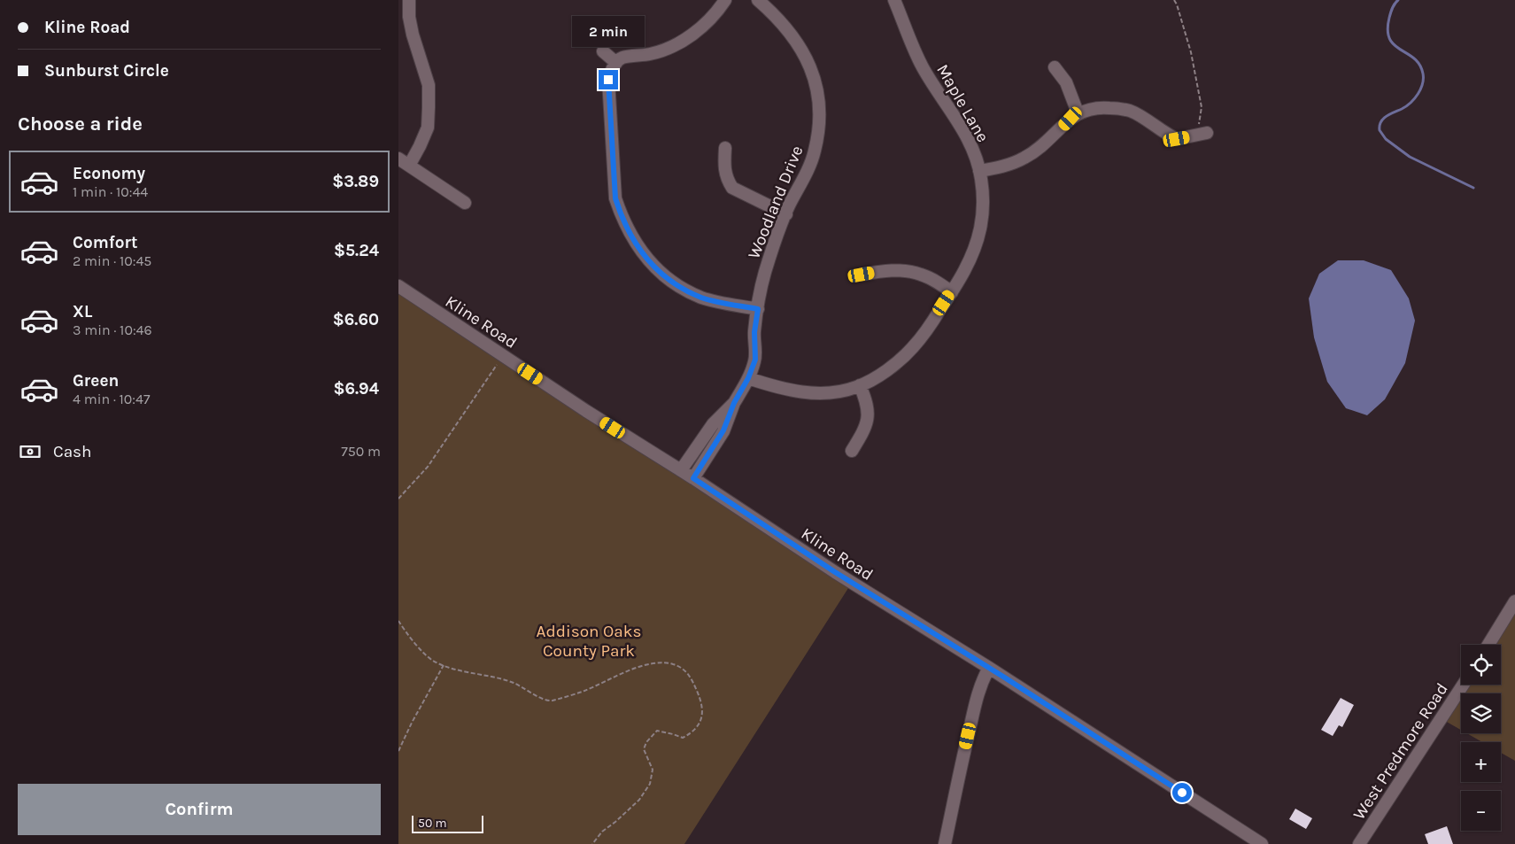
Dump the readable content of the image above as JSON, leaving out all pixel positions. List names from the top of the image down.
{
  "streets": {
    "street": [
      "Maple Lane",
      "Woodland Drive",
      "Kline Road",
      "West Predmore Road"
    ]
  },
  "crossings": [
    ["Maple Lane", "Woodland Drive"],
    ["Woodland Drive", "Kline Road"]
  ],
  "parks": ["Addison Oaks County Park"],
  "scale_bar": "50 m",
  "page": {
    "banner": ["Kline Road", "Sunburst Circle"],
    "bubble": "2 min",
    "heading": "Choose a ride",
    "list": [
      {
        "name": "Economy",
        "note": "1 min · 10:44",
        "value": "$3.89"
      },
      {
        "name": "Comfort",
        "note": "2 min · 10:45",
        "value": "$5.24"
      },
      {
        "name": "XL",
        "note": "3 min · 10:46",
        "value": "$6.60"
      },
      {
        "name": "Green",
        "note": "4 min · 10:47",
        "value": "$6.94"
      }
    ],
    "pay": ["Cash", "750 m"],
    "map_buttons": ["+", "−"],
    "buttons": "Confirm",
    "scale": "50 m"
  }
}
